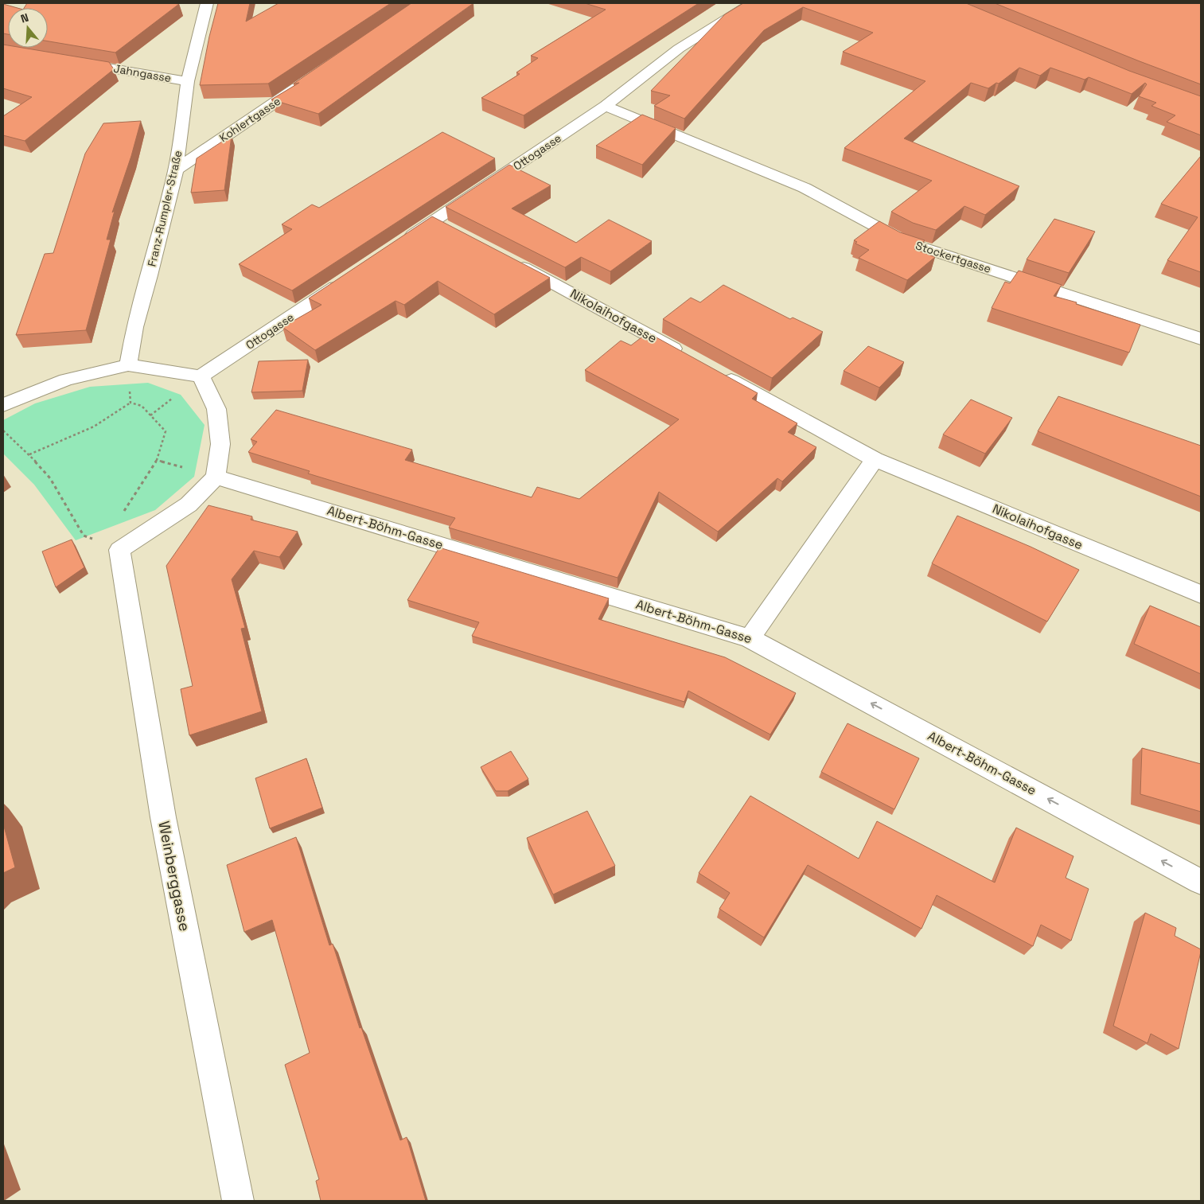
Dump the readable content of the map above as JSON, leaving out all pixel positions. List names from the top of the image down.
{
  "streets": {
    "street": [
      "Jahngasse",
      "Kohlertgasse",
      "Ottogasse",
      "Franz-Rumpler-Straße",
      "Stockertgasse",
      "Nikolaihofgasse",
      "Albert-Böhm-Gasse",
      "Weinberggasse"
    ]
  },
  "crossings": [
    ["Jahngasse", "Franz-Rumpler-Straße"],
    ["Kohlertgasse", "Franz-Rumpler-Straße"],
    ["Ottogasse", "Stockertgasse"]
  ],
  "one_way": ["Albert-Böhm-Gasse"],
  "north": "top"
}
